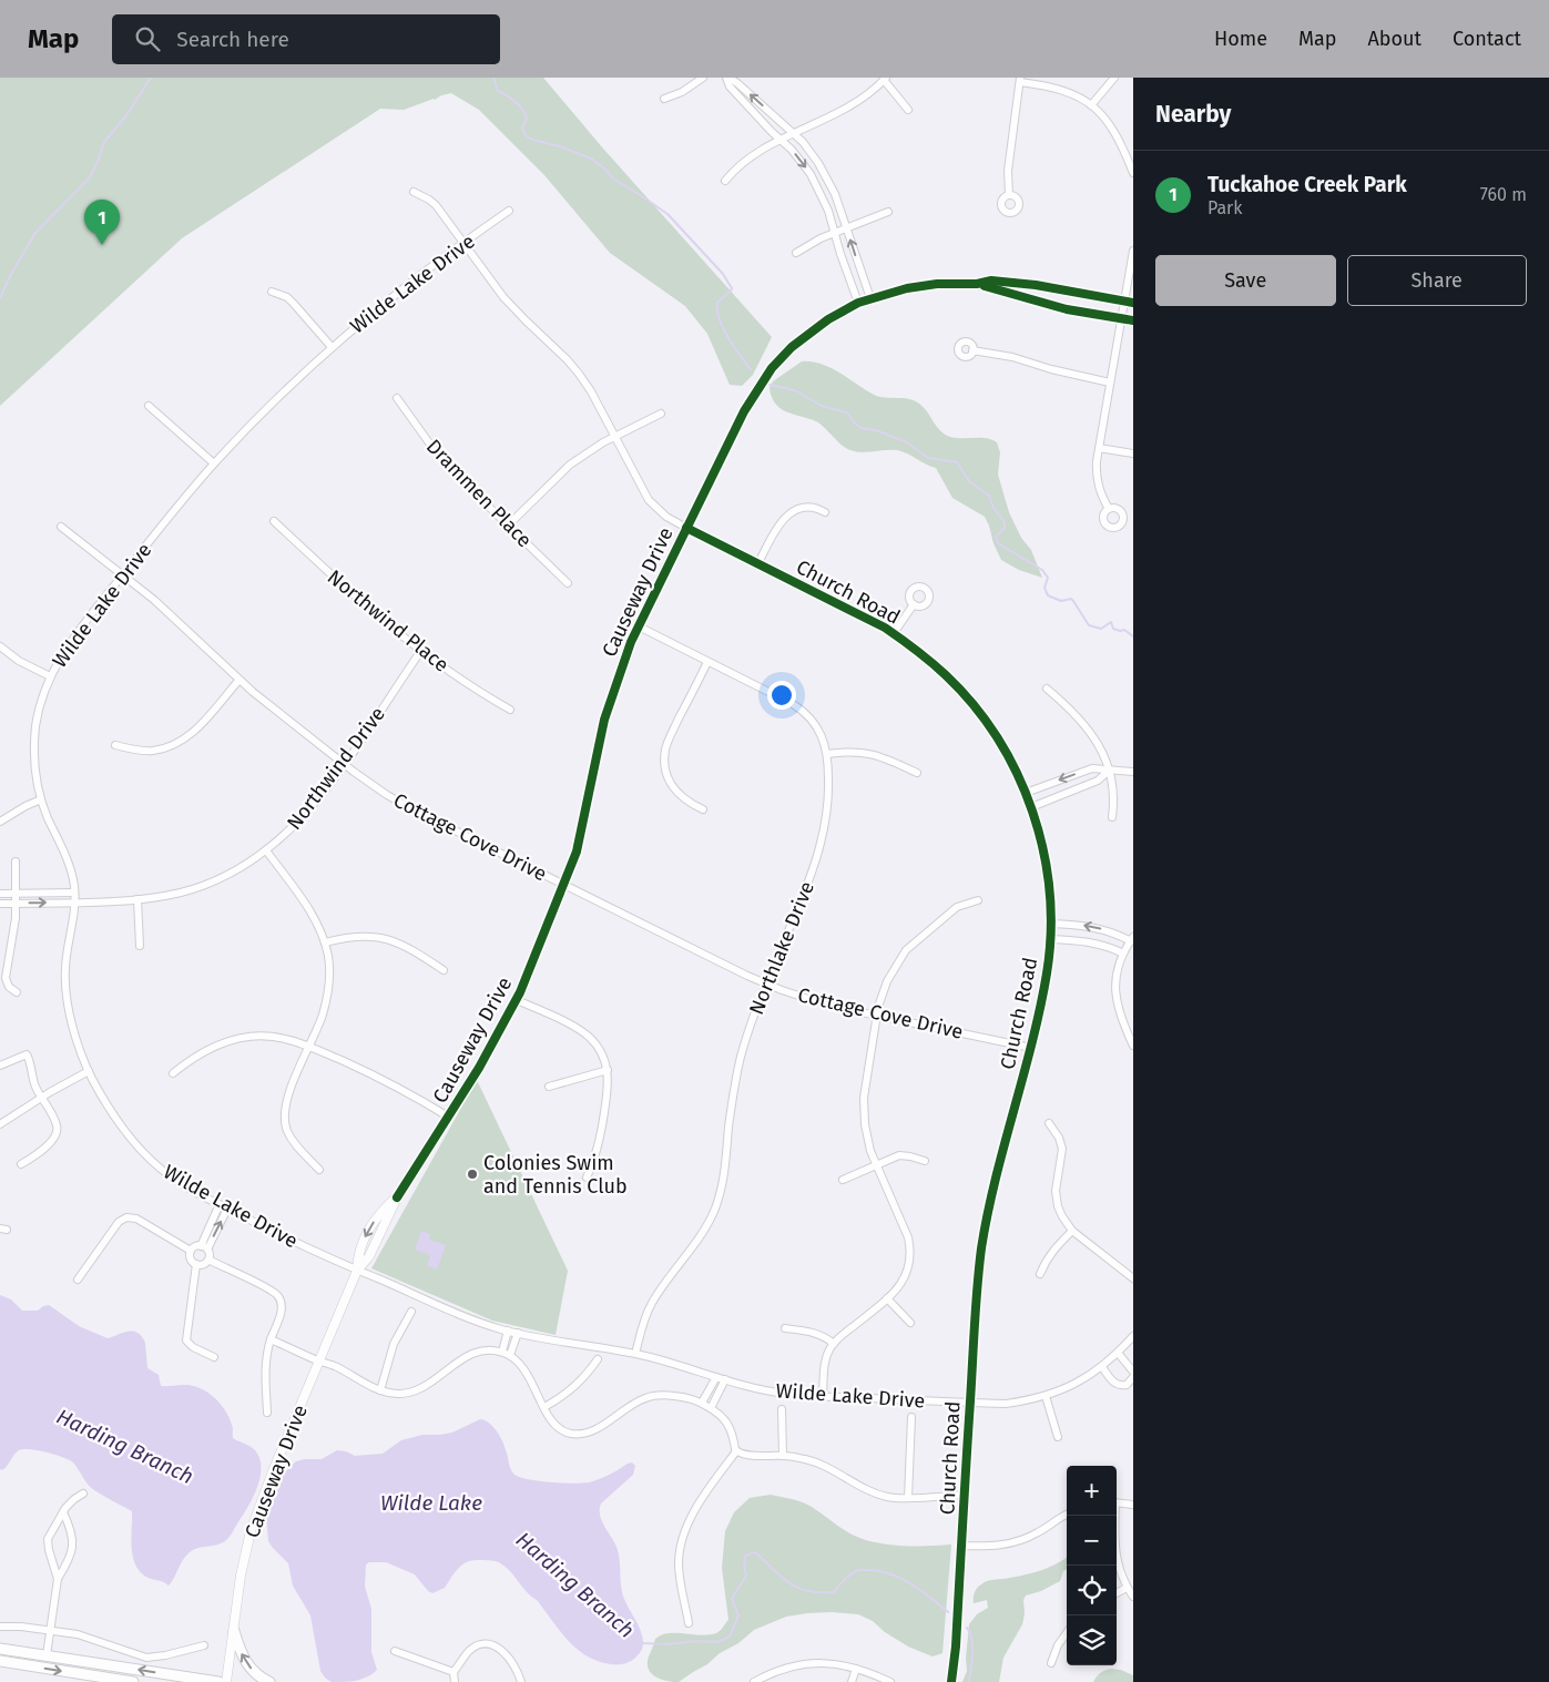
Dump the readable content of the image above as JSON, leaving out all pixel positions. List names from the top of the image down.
{
  "streets": {
    "street": [
      "Wilde Lake Drive",
      "Drammen Place",
      "Causeway Drive",
      "Church Road",
      "Northwind Place",
      "Northwind Drive",
      "Cottage Cove Drive",
      "Northlake Drive"
    ]
  },
  "crossings": [
    ["Wilde Lake Drive", "Causeway Drive"],
    ["Wilde Lake Drive", "Church Road"],
    ["Wilde Lake Drive", "Northwind Drive"],
    ["Wilde Lake Drive", "Cottage Cove Drive"],
    ["Wilde Lake Drive", "Northlake Drive"],
    ["Causeway Drive", "Church Road"],
    ["Causeway Drive", "Cottage Cove Drive"],
    ["Causeway Drive", "Northlake Drive"],
    ["Church Road", "Cottage Cove Drive"],
    ["Northwind Place", "Northwind Drive"],
    ["Northwind Drive", "Cottage Cove Drive"],
    ["Cottage Cove Drive", "Northlake Drive"]
  ],
  "water": ["Harding Branch", "Wilde Lake"],
  "places": ["Colonies Swim and Tennis Club"],
  "page": {
    "header": "Map",
    "search": "Search here",
    "nav": [
      "Home",
      "Map",
      "About",
      "Contact"
    ],
    "heading": "Nearby",
    "list": [
      {
        "mark": "1",
        "name": "Tuckahoe Creek Park",
        "note": "Park",
        "value": "760 m"
      }
    ],
    "pins": "1",
    "buttons": ["Save", "Share"],
    "map_buttons": ["+", "−"]
  }
}
